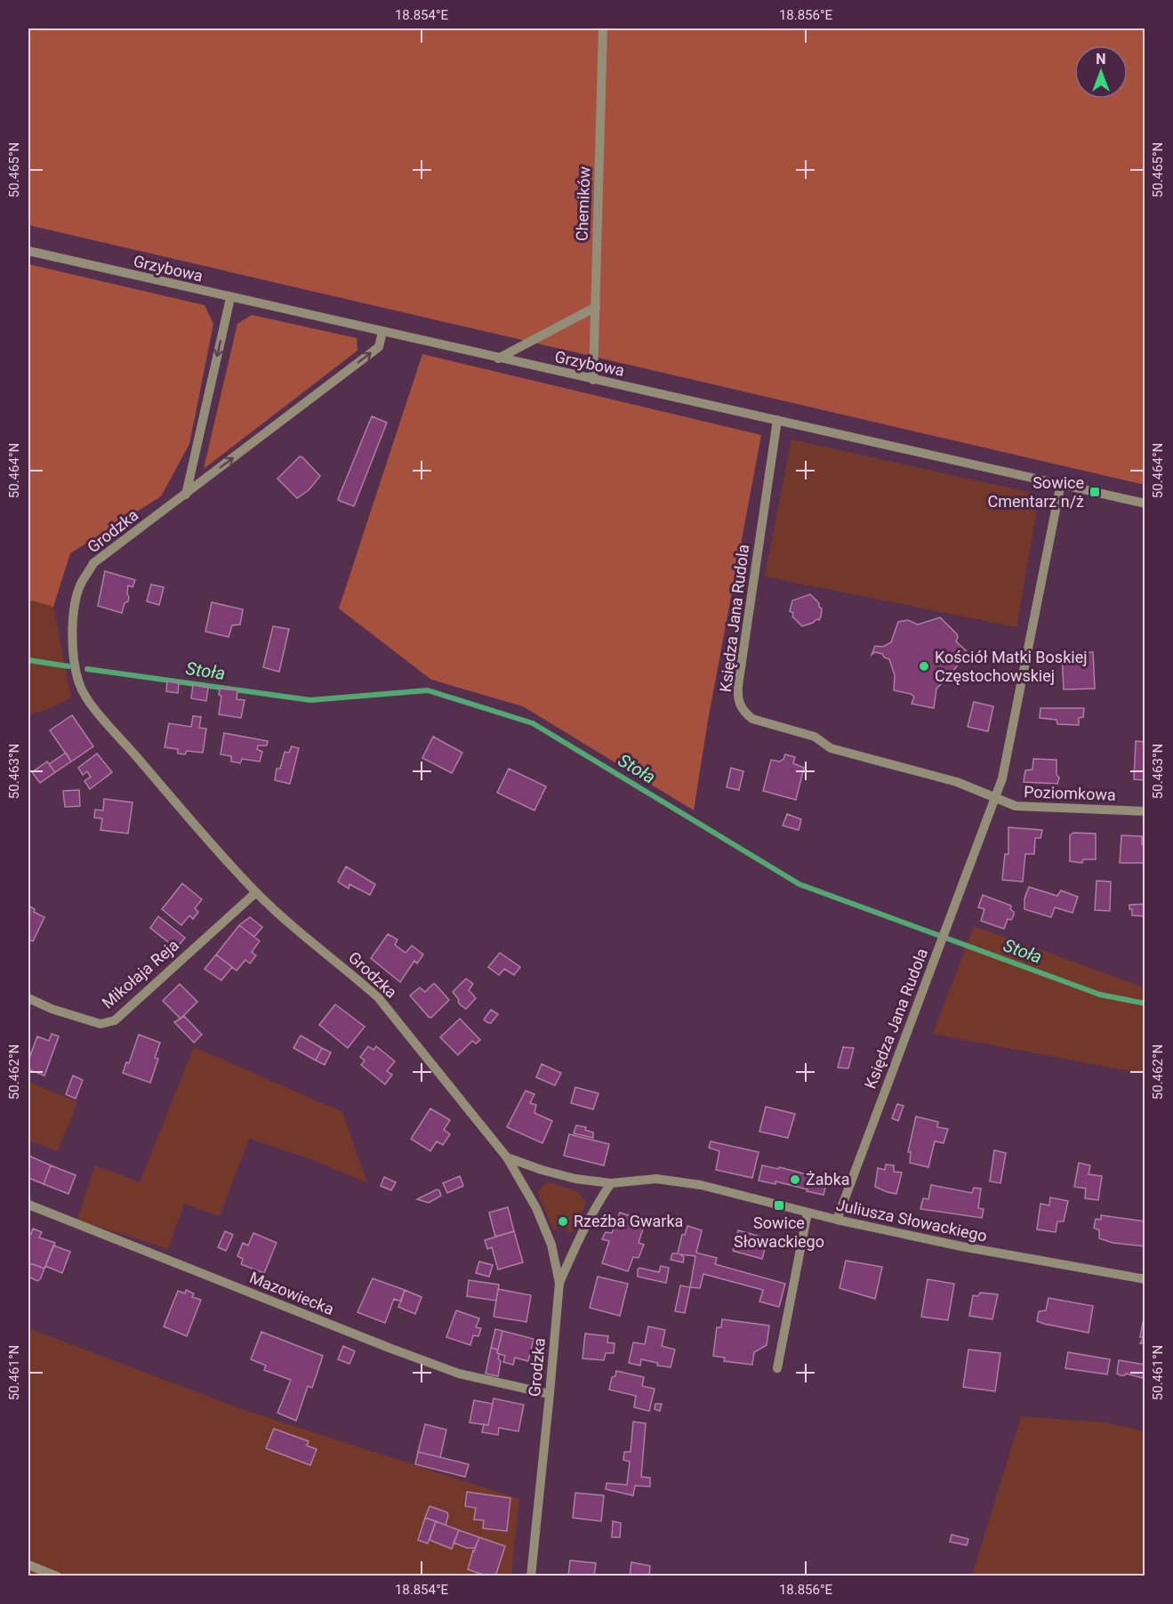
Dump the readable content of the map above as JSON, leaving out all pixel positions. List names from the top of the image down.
{
  "streets": {
    "street": [
      "Chemików",
      "Grzybowa",
      "Grodzka",
      "Księdza Jana Rudola",
      "Poziomkowa",
      "Mikołaja Reja",
      "Juliusza Słowackiego",
      "Mazowiecka"
    ]
  },
  "crossings": [
    ["Chemików", "Grzybowa"],
    ["Grzybowa", "Grodzka"],
    ["Grzybowa", "Księdza Jana Rudola"],
    ["Grodzka", "Mikołaja Reja"],
    ["Grodzka", "Juliusza Słowackiego"],
    ["Grodzka", "Mazowiecka"],
    ["Księdza Jana Rudola", "Poziomkowa"],
    ["Księdza Jana Rudola", "Juliusza Słowackiego"]
  ],
  "water": ["Stoła"],
  "places": {
    "transit": ["Sowice Cmentarz n/ż", "Sowice Słowackiego"],
    "other": ["Kościół Matki Boskiej Częstochowskiej", "Żabka", "Rzeźba Gwarka"]
  },
  "north": "top",
  "coordinates": [
    "18.854°E",
    "18.856°E",
    "50.465°N",
    "50.464°N",
    "50.463°N",
    "50.462°N",
    "50.461°N"
  ]
}
